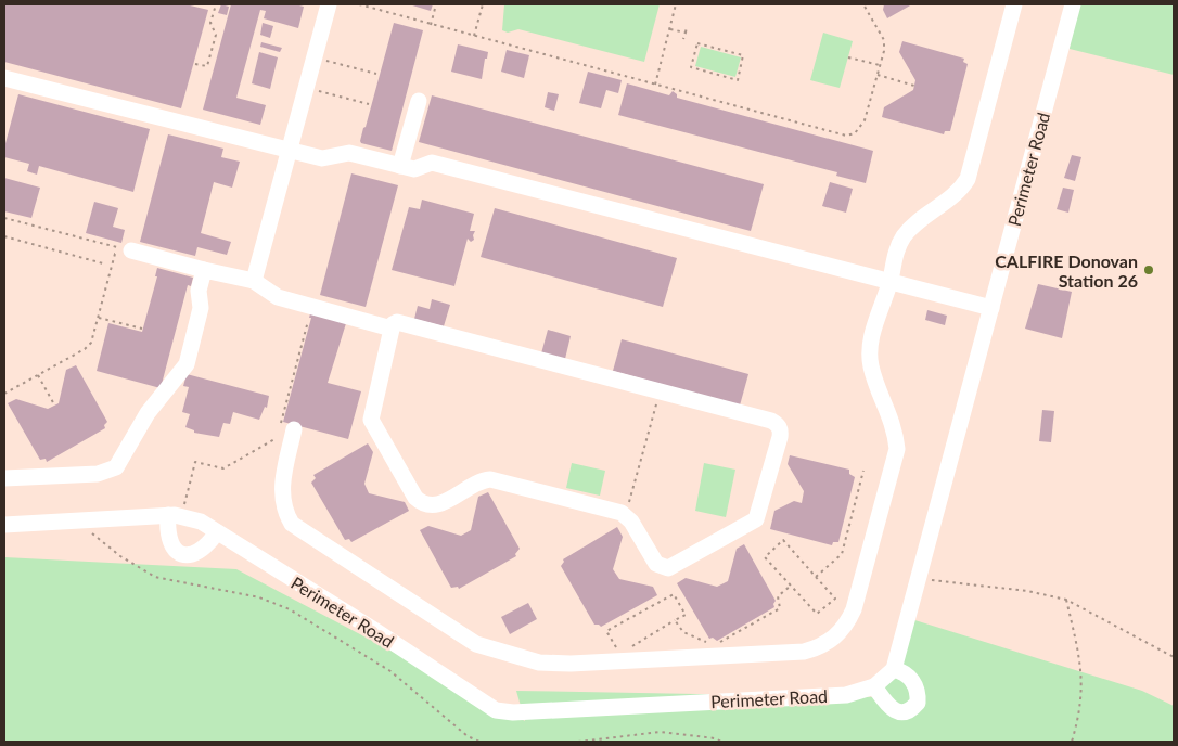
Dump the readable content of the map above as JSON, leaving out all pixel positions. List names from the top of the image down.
{
  "streets": {
    "street": ["Perimeter Road"]
  },
  "places": ["CALFIRE Donovan Station 26"]
}
